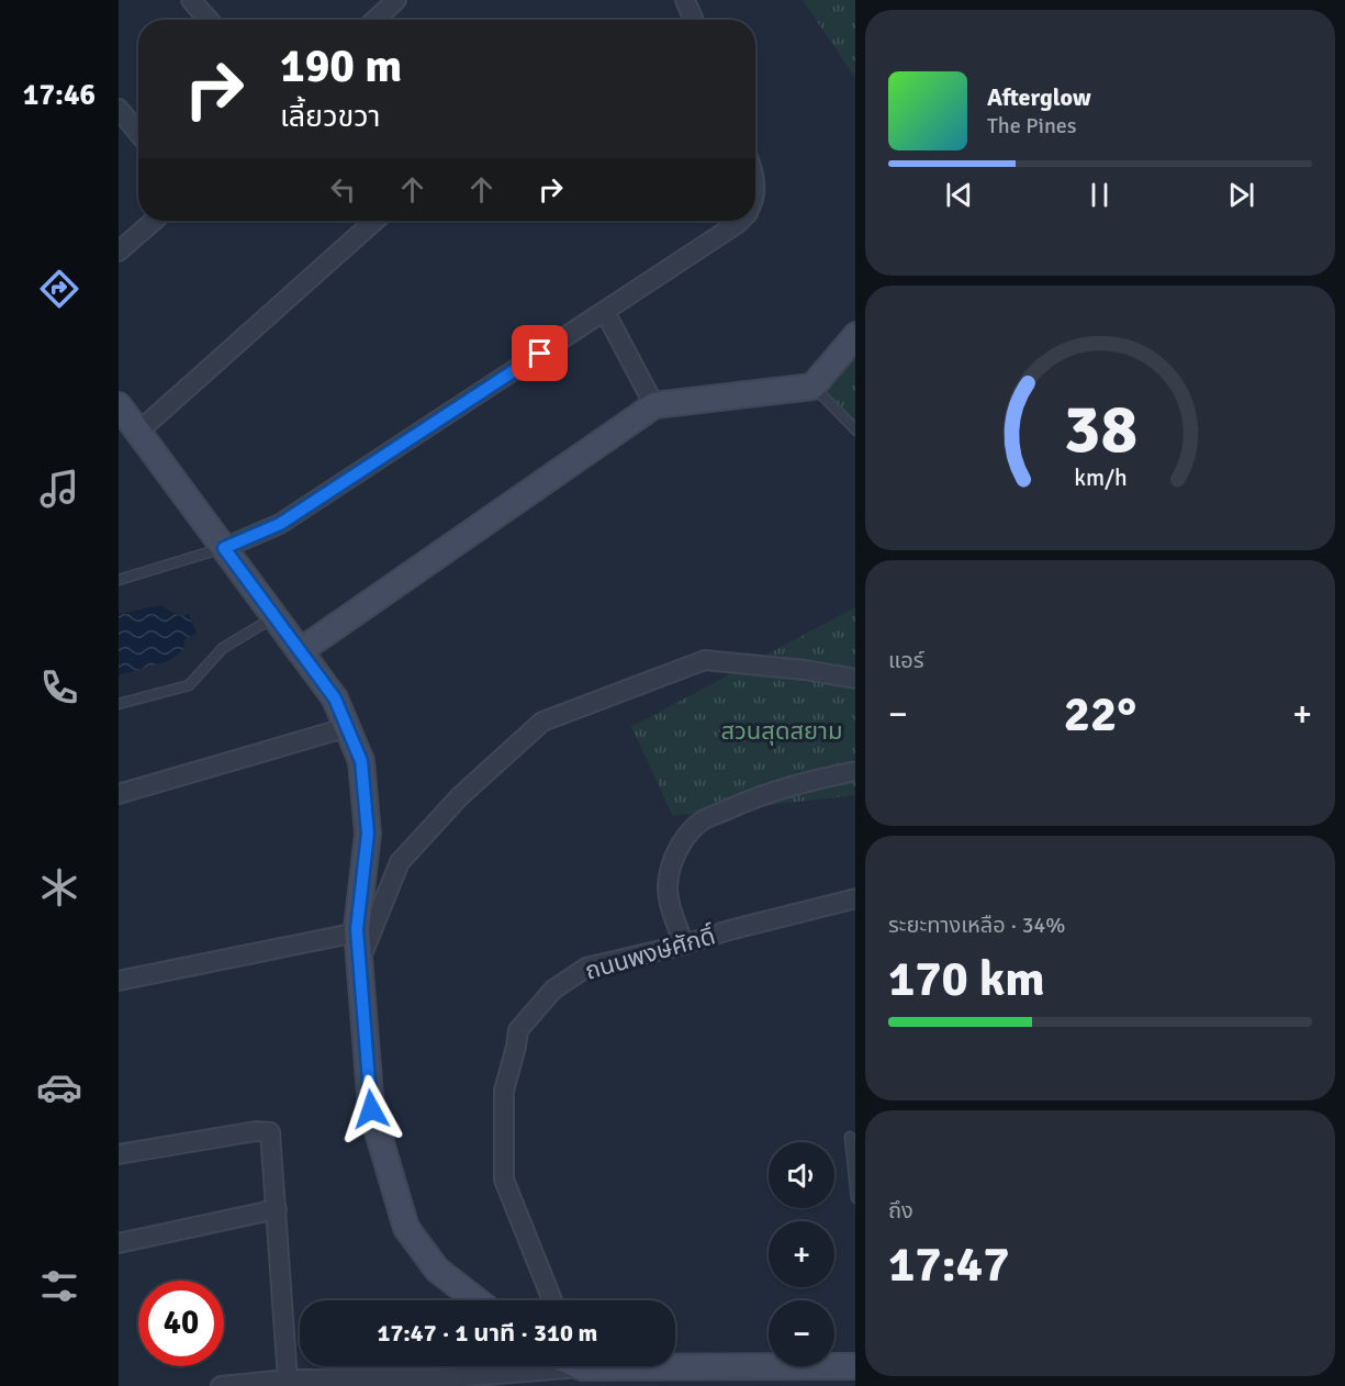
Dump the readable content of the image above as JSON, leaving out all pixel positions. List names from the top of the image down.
{
  "streets": {
    "street": ["ถนนพงษ์ศักดิ์"]
  },
  "parks": ["สวนสุดสยาม"],
  "page": {
    "tabs": "17:46",
    "turn": ["190 m", "เลี้ยวขวา"],
    "song": ["Afterglow", "The Pines"],
    "tile": [
      "แอร์",
      ["ระยะทางเหลือ · 34%", "170 km"],
      ["ถึง", "17:47"]
    ],
    "heat": ["−", "22°", "+"],
    "map_buttons": ["+", "−"],
    "limit": "40",
    "trip": "17:47 · 1 นาที · 310 m",
    "gauge": ["38", "km/h"]
  }
}
